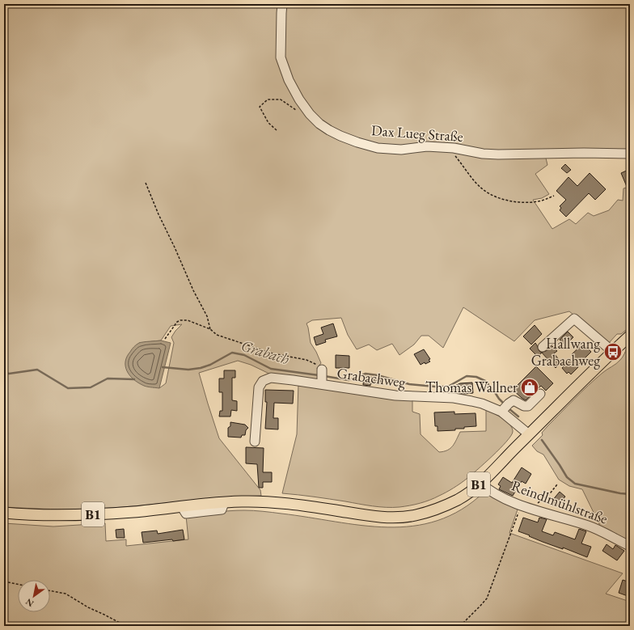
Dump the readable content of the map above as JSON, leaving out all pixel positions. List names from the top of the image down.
{
  "streets": {
    "main road": ["B1"],
    "street": ["Dax Lueg Straße", "Grabachweg", "Reindlmühlstraße"]
  },
  "crossings": [
    ["Grabachweg", "B1"],
    ["B1", "Reindlmühlstraße"]
  ],
  "water": ["Grabach"],
  "places": {
    "bus stop": ["Hallwang Grabachweg"],
    "shop": ["Thomas Wallner"]
  },
  "north": "bottom left"
}
